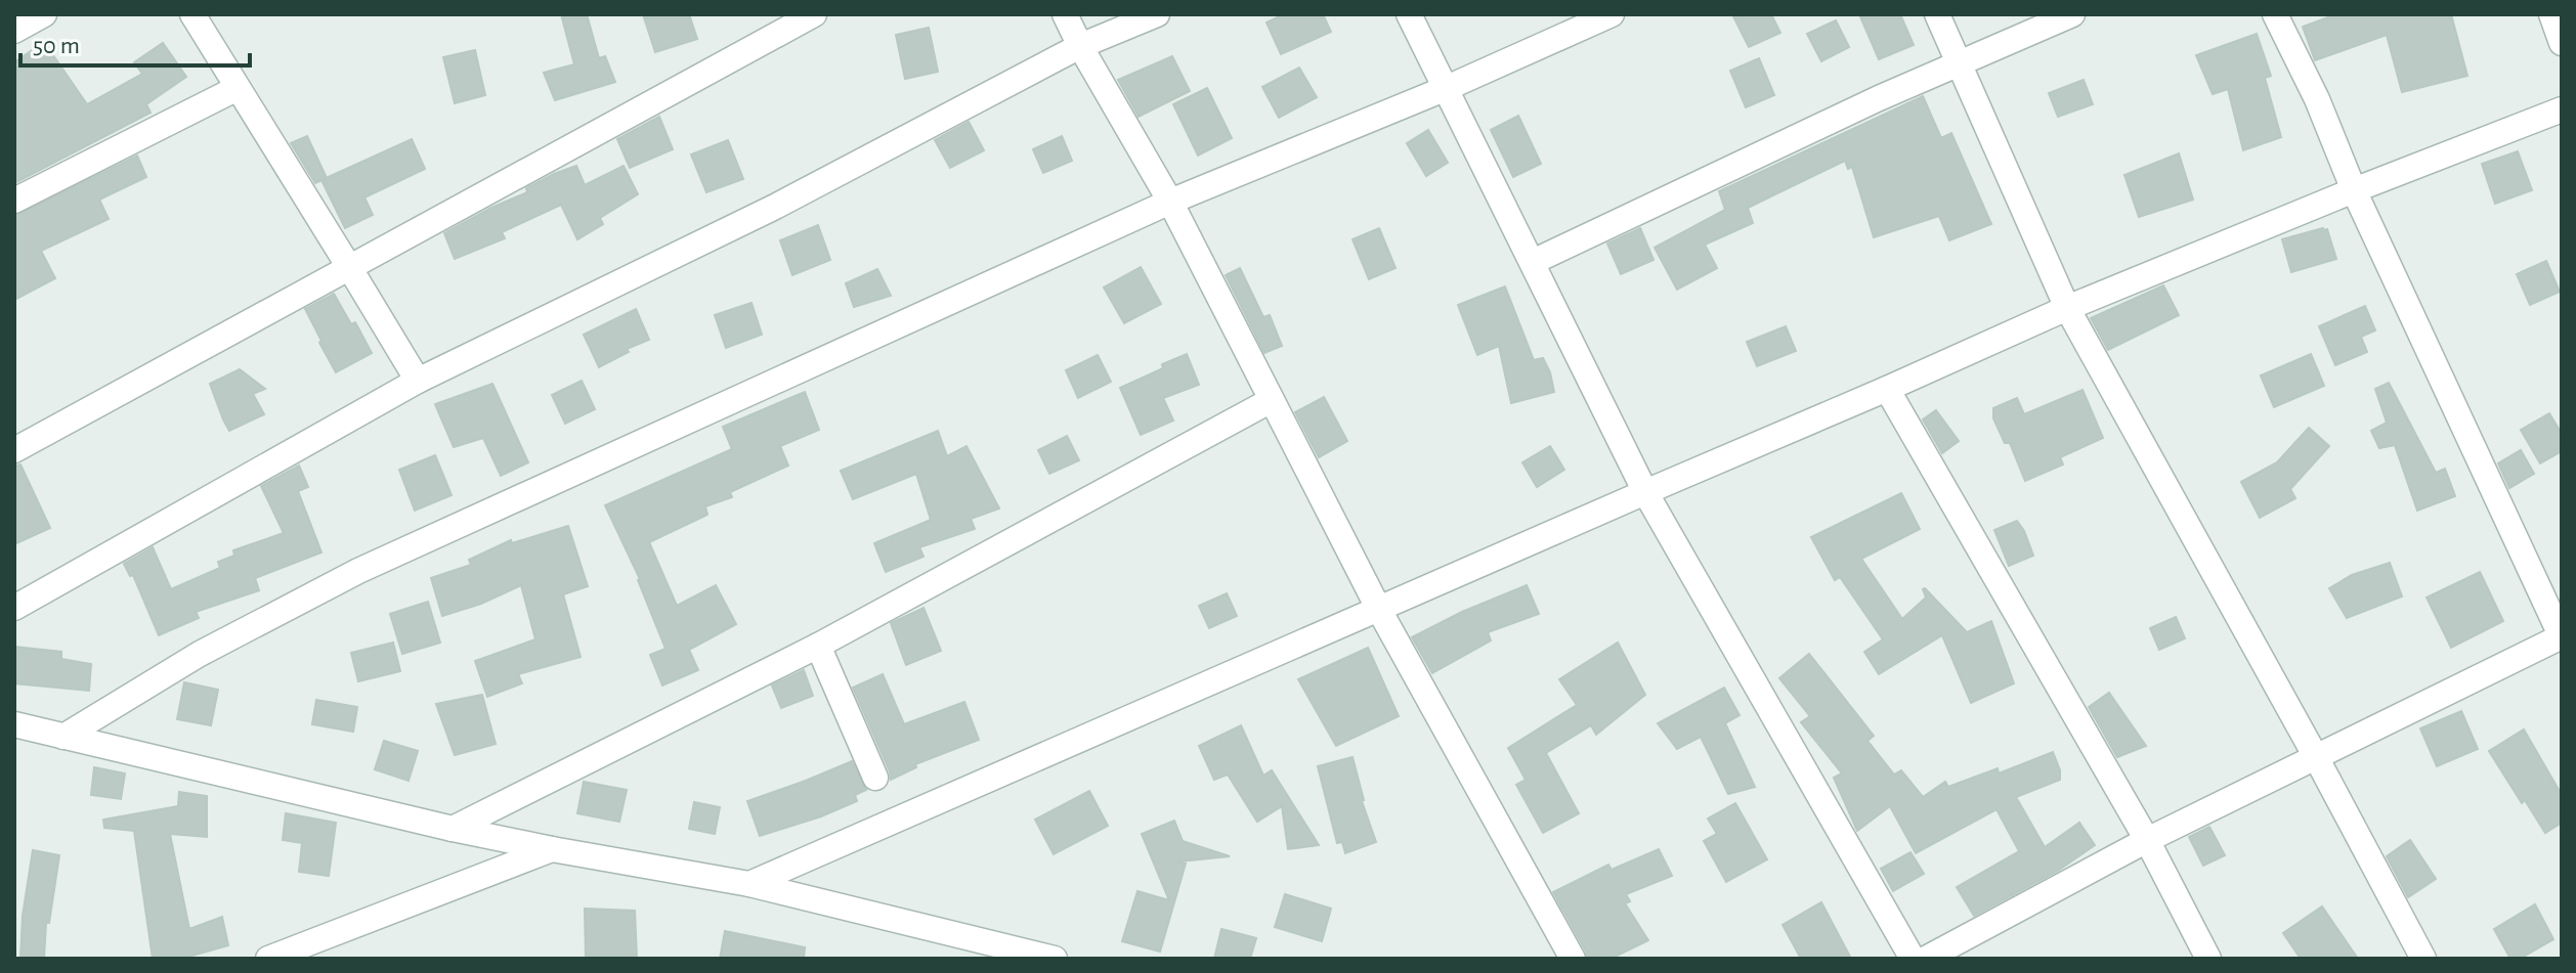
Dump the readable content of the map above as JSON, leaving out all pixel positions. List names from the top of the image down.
{
  "scale_bar": "50 m"
}
